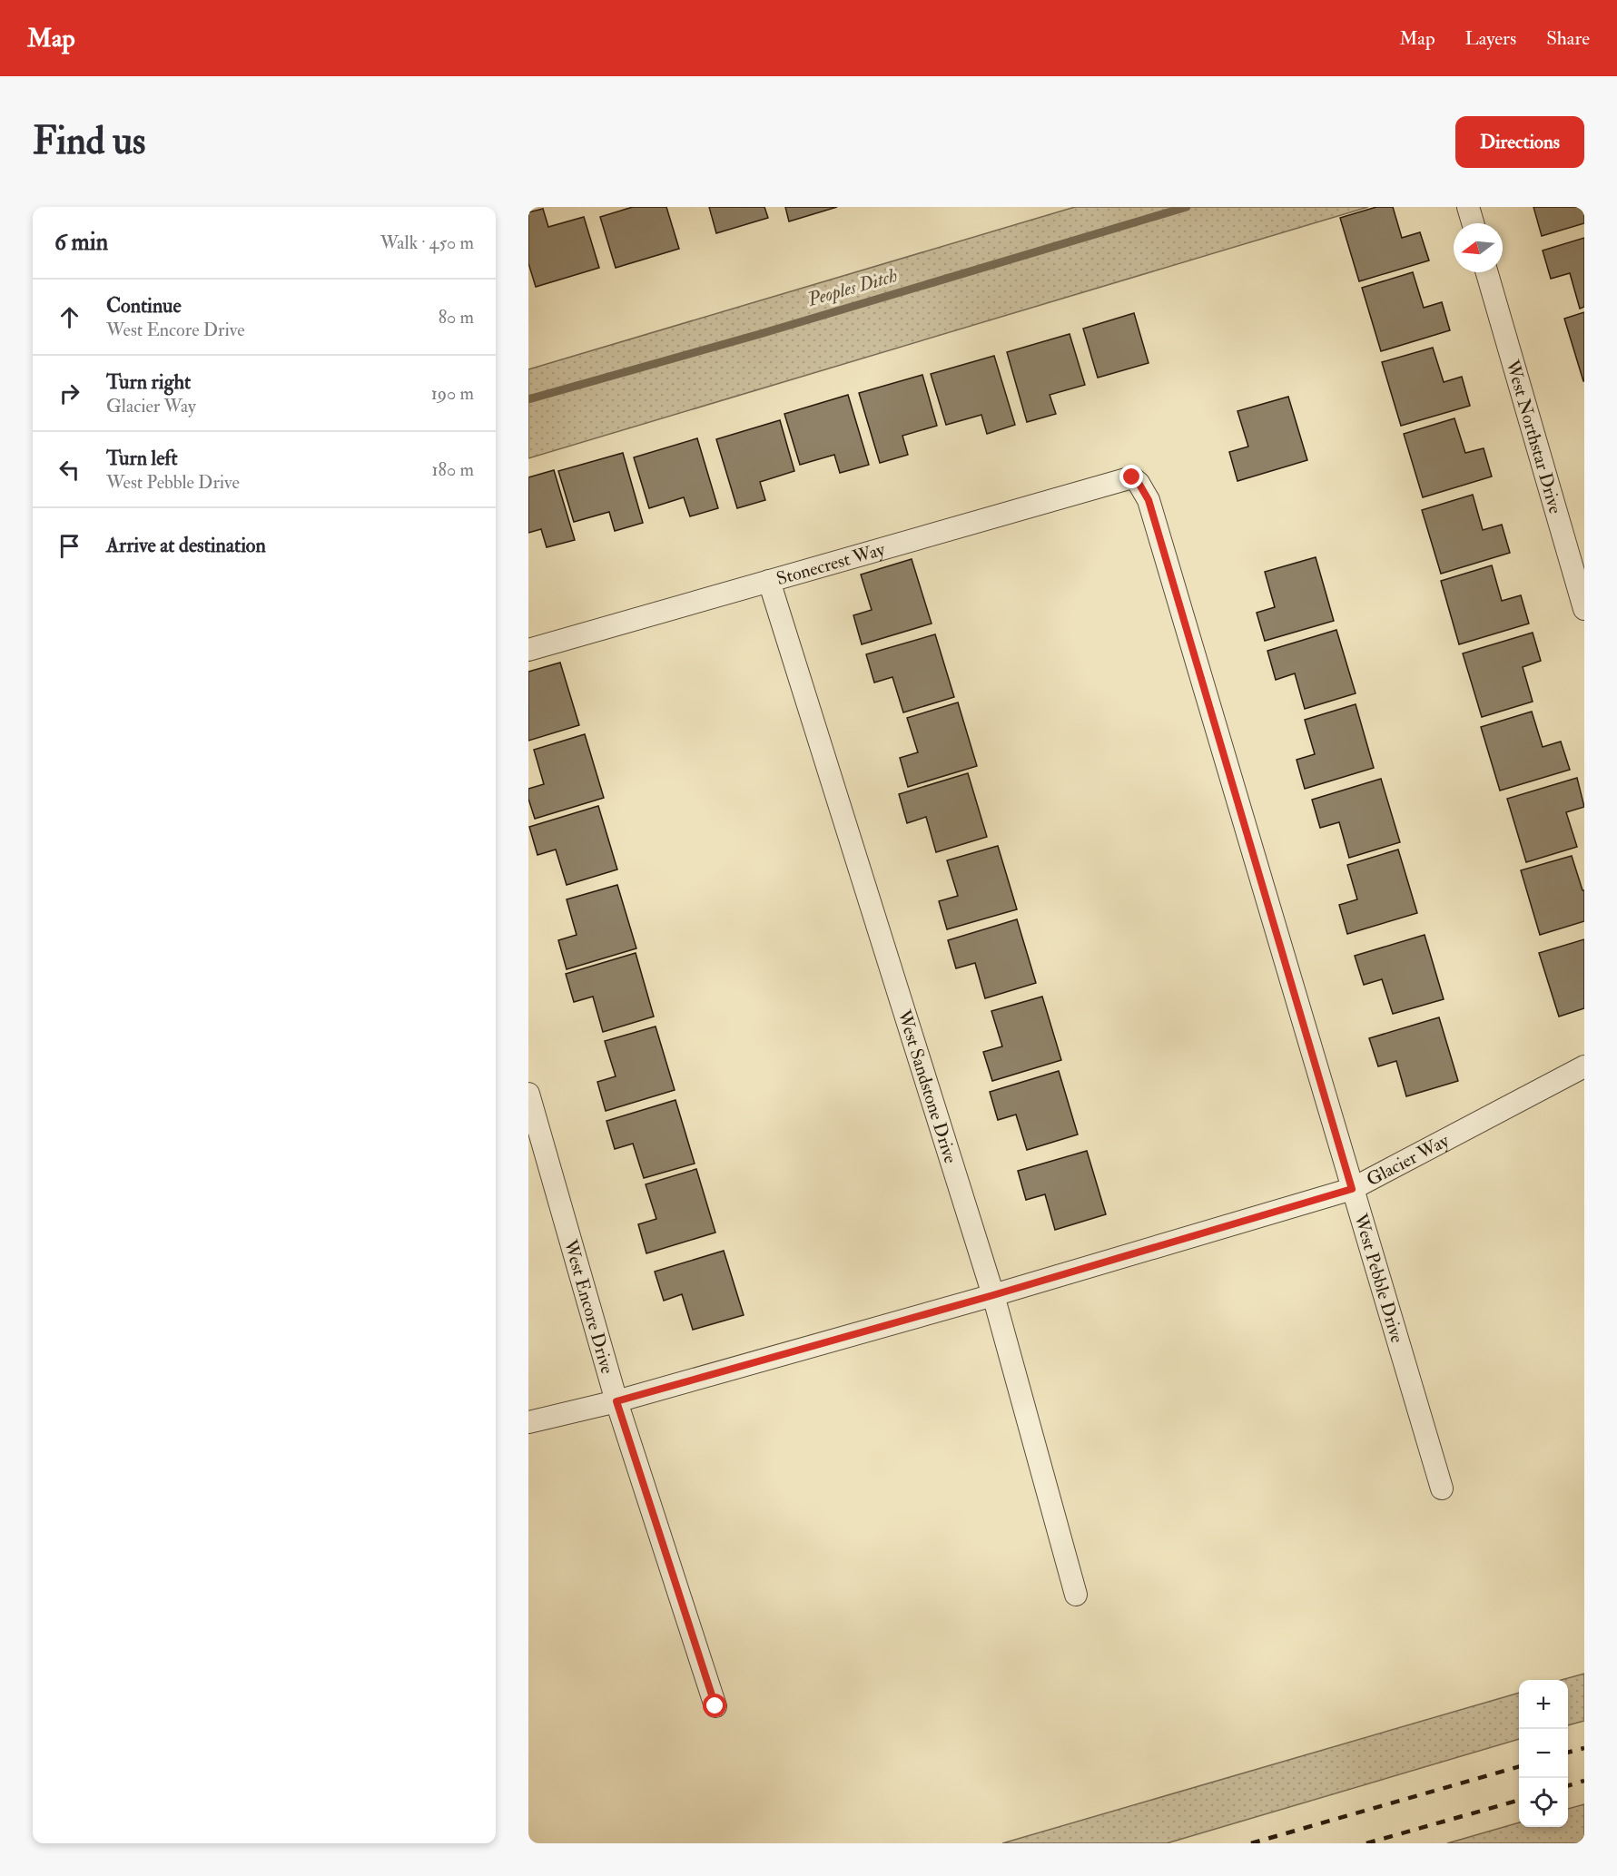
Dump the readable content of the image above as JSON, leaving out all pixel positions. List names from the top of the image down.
{
  "streets": {
    "street": [
      "West Northstar Drive",
      "Stonecrest Way",
      "West Sandstone Drive",
      "Glacier Way",
      "West Pebble Drive",
      "West Encore Drive"
    ]
  },
  "crossings": [
    ["Stonecrest Way", "West Sandstone Drive"],
    ["Stonecrest Way", "West Pebble Drive"],
    ["West Sandstone Drive", "Glacier Way"],
    ["Glacier Way", "West Pebble Drive"],
    ["Glacier Way", "West Encore Drive"]
  ],
  "water": ["Peoples Ditch"],
  "north": "left",
  "page": {
    "header": "Map",
    "nav": ["Map", "Layers", "Share"],
    "buttons": "Directions",
    "title": "Find us",
    "heading": ["6 min", "Walk · 450 m"],
    "list": [
      ["Continue", "West Encore Drive", "80 m"],
      ["Turn right", "Glacier Way", "190 m"],
      ["Turn left", "West Pebble Drive", "180 m"],
      "Arrive at destination"
    ],
    "map_buttons": ["+", "−"]
  }
}
